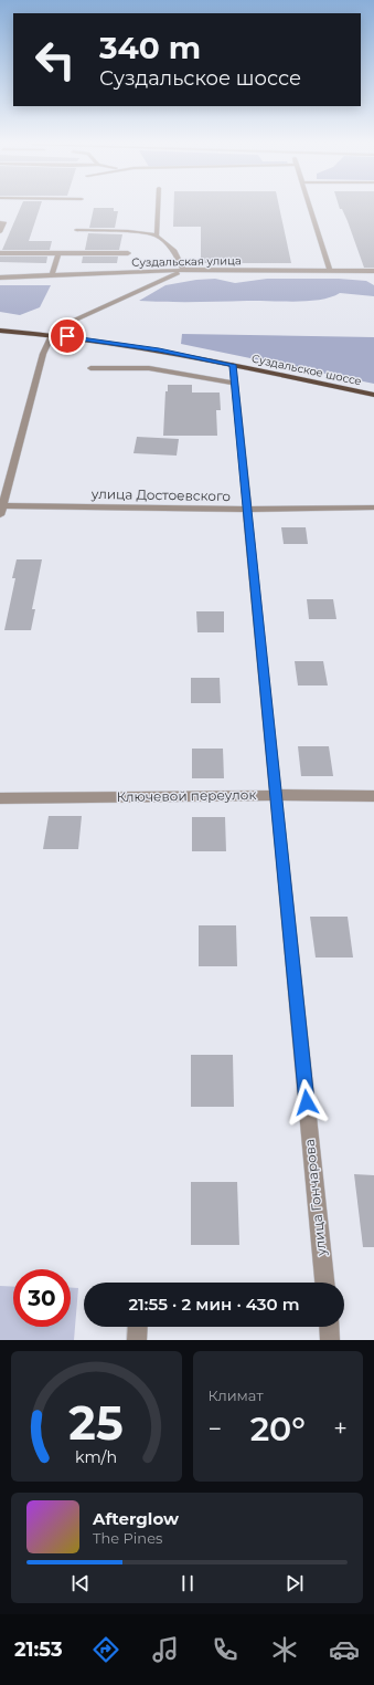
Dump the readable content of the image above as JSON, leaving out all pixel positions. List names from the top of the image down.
{
  "streets": {
    "main road": ["Суздальское шоссе"],
    "street": [
      "Суздальская улица",
      "улица Достоевского",
      "Ключевой переулок",
      "улица Гончарова"
    ]
  },
  "crossings": [
    ["Суздальское шоссе", "улица Гончарова"],
    ["улица Достоевского", "улица Гончарова"],
    ["Ключевой переулок", "улица Гончарова"]
  ],
  "page": {
    "turn": ["340 m", "Суздальское шоссе"],
    "limit": "30",
    "trip": "21:55 · 2 мин · 430 m",
    "tile": "Климат",
    "heat": ["−", "20°", "+"],
    "song": ["Afterglow", "The Pines"],
    "tabs": "21:53",
    "gauge": ["25", "km/h"]
  }
}
